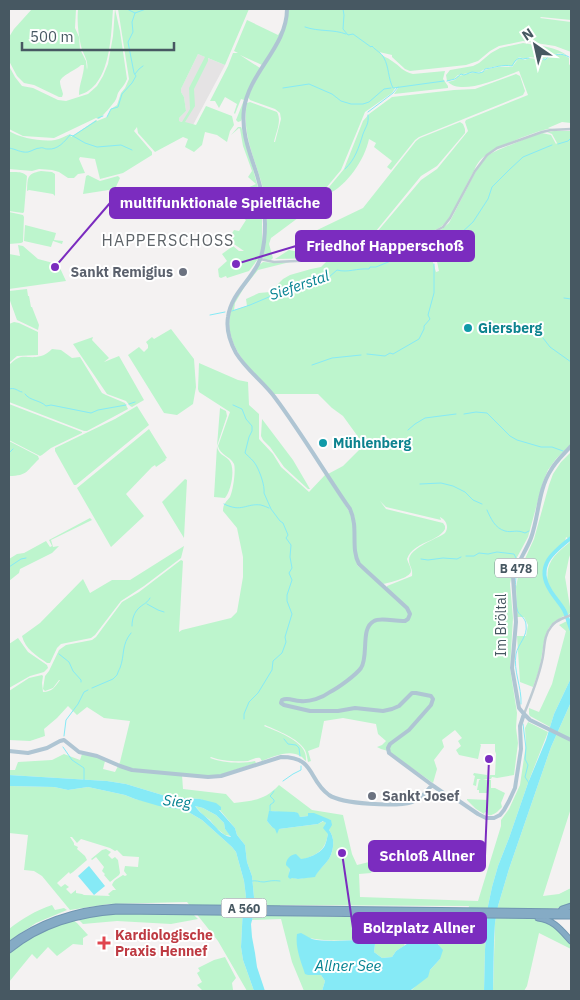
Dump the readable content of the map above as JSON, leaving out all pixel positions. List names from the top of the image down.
{
  "streets": {
    "highway": ["A 560"],
    "main road": ["B 478", "Im Bröltal"]
  },
  "districts": ["HAPPERSCHOSS"],
  "water": ["Sieferstal", "Sieg", "Allner See"],
  "places": {
    "other": [
      "Friedhof Happerschoß",
      "multifunktionale Spielfläche",
      "Sankt Remigius",
      "Giersberg",
      "Mühlenberg",
      "Schloß Allner",
      "Sankt Josef",
      "Bolzplatz Allner"
    ],
    "health": ["Kardiologische Praxis Hennef"]
  },
  "scale_bar": "500 m",
  "north": "top left"
}
